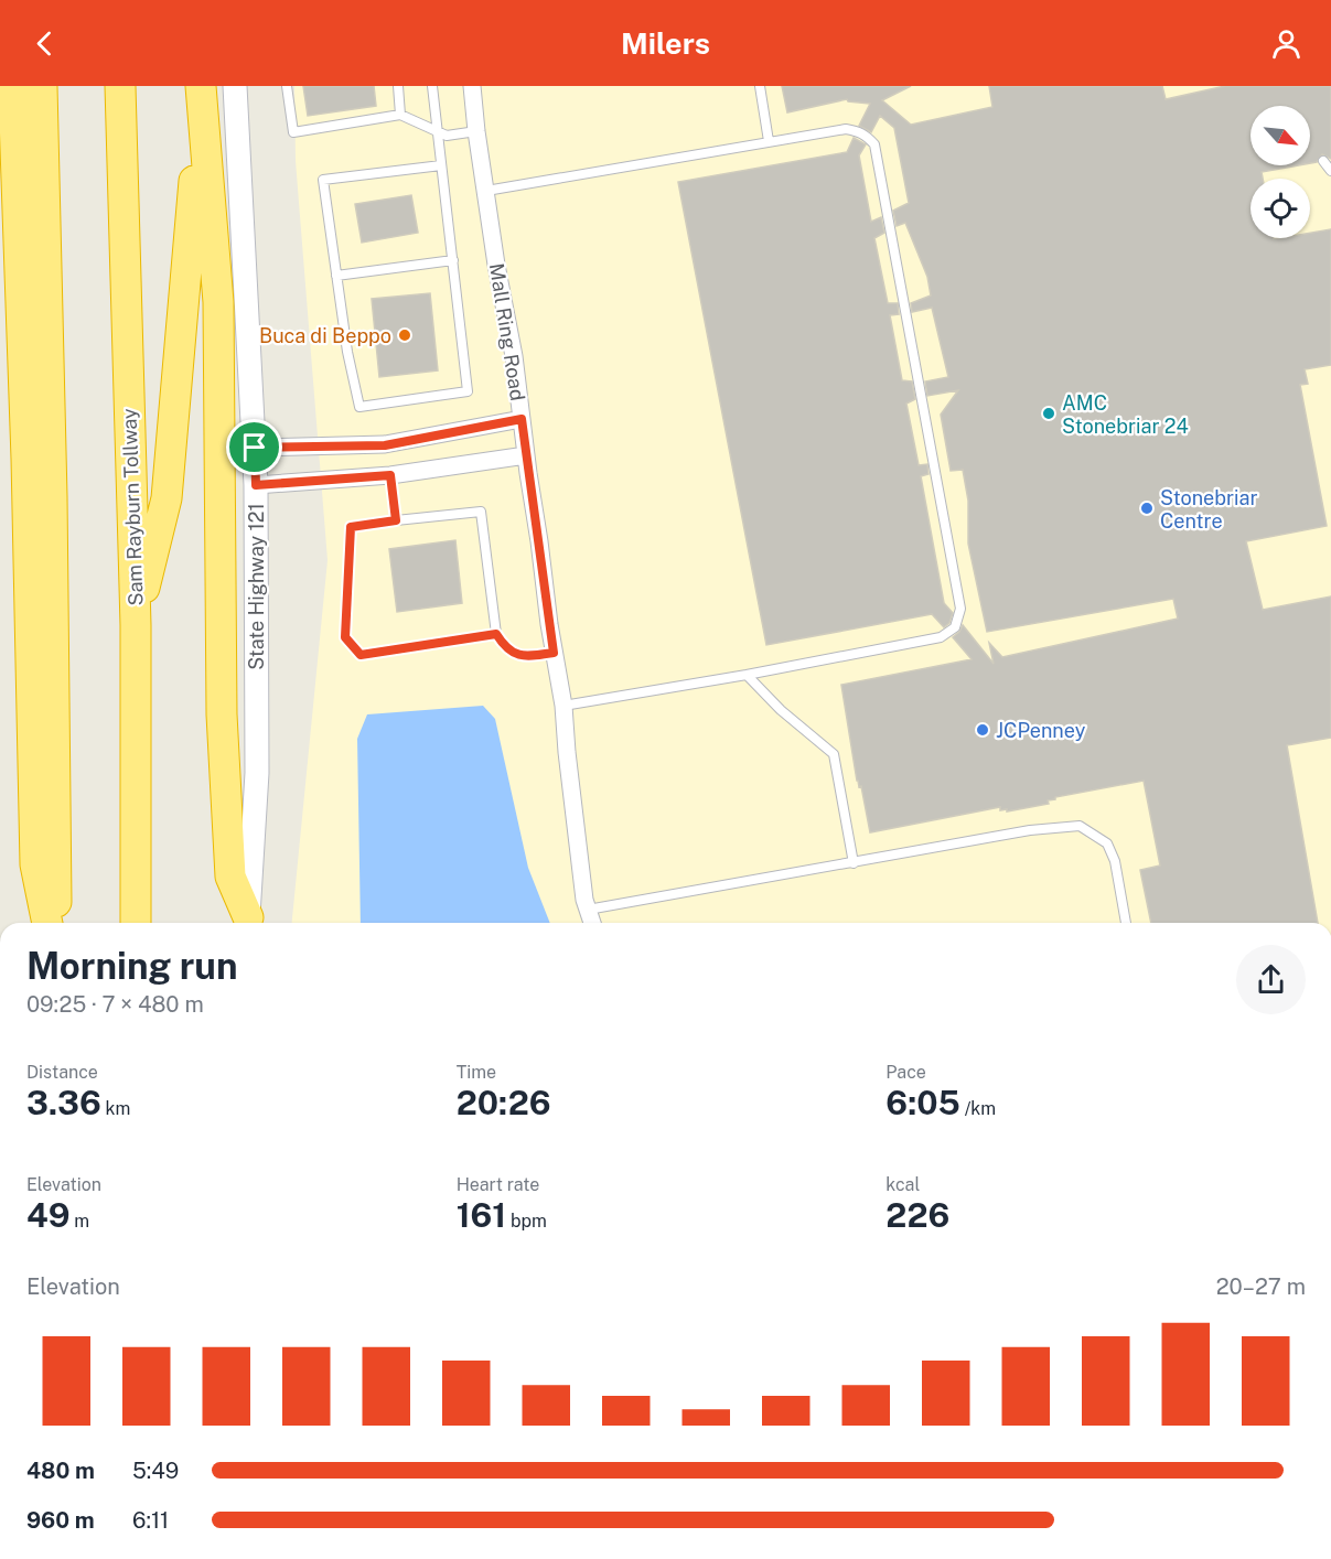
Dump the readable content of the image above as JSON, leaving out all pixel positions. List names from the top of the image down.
{
  "streets": {
    "highway": ["Sam Rayburn Tollway"],
    "main road": ["State Highway 121"],
    "street": ["Mall Ring Road"]
  },
  "places": [
    "Buca di Beppo",
    "AMC Stonebriar 24",
    "Stonebriar Centre",
    "JCPenney"
  ],
  "north": "bottom right",
  "page": {
    "header": "Milers",
    "heading": ["Morning run", "09:25 · 7 × 480 m"],
    "stats": [
      ["Distance", "3.36 km"],
      ["Time", "20:26"],
      ["Pace", "6:05 /km"],
      ["Elevation", "49 m"],
      ["Heart rate", "161 bpm"],
      ["kcal", "226"]
    ],
    "chart": ["Elevation", "20–27 m"],
    "list": [
      {
        "name": "480 m",
        "note": "5:49"
      },
      {
        "name": "960 m",
        "note": "6:11"
      }
    ]
  }
}
